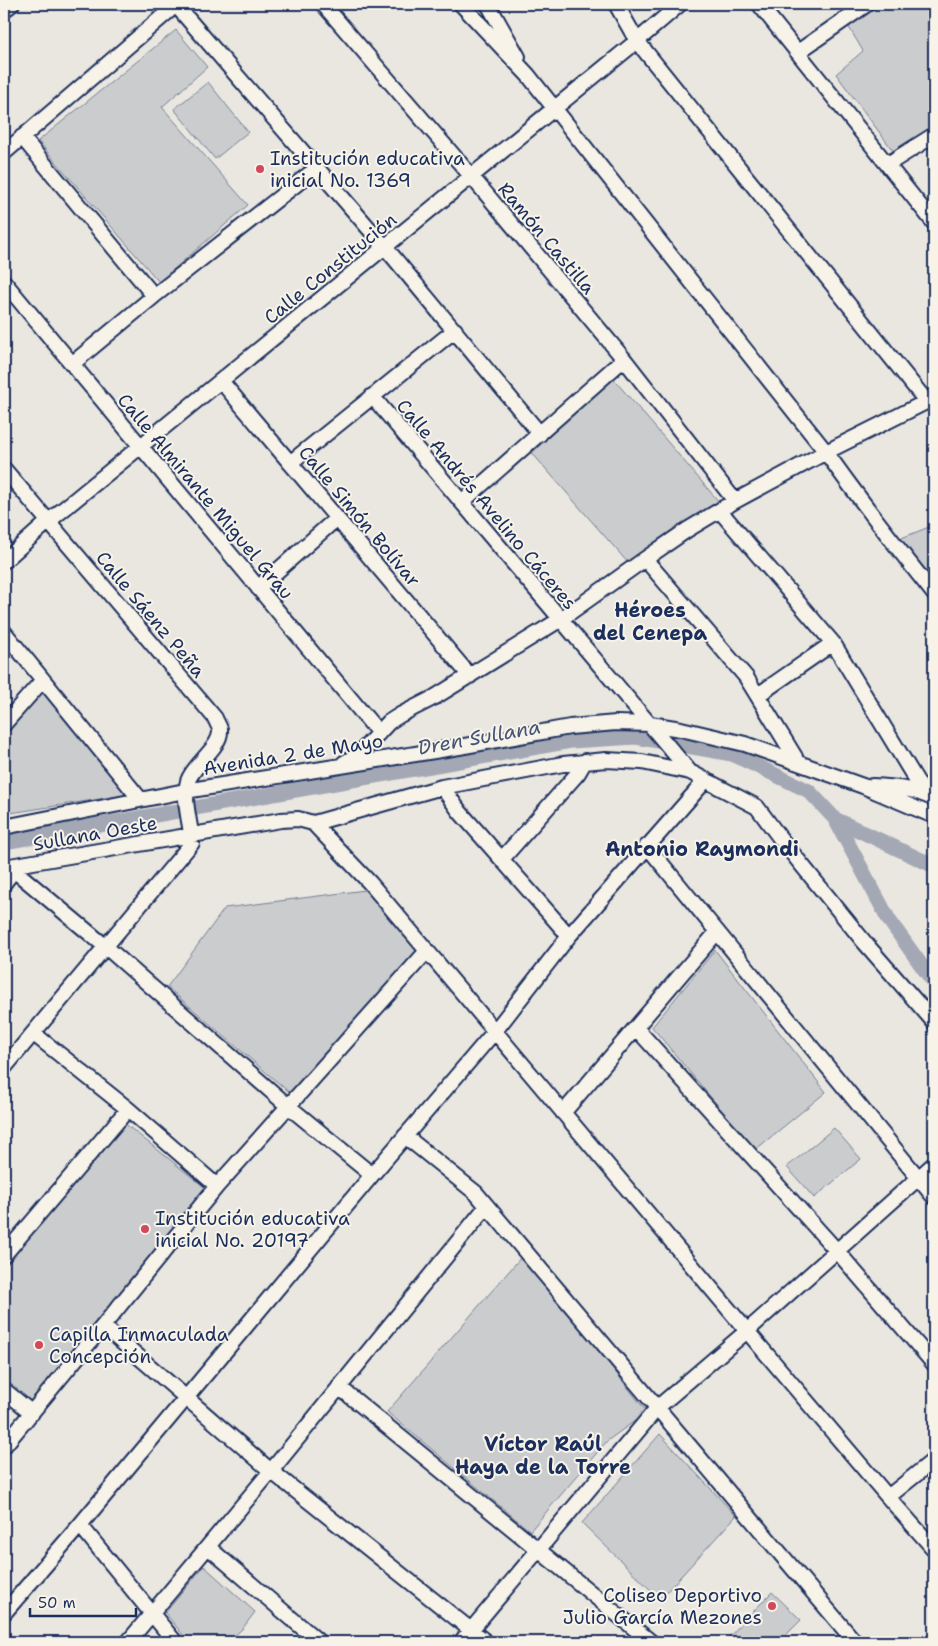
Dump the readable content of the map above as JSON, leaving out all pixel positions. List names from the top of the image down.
{
  "streets": {
    "street": [
      "Ramón Castilla",
      "Calle Constitución",
      "Calle Almirante Miguel Grau",
      "Calle Andrés Avelino Cáceres",
      "Calle Simón Bolívar",
      "Calle Sáenz Peña",
      "Avenida 2 de Mayo",
      "Sullana Oeste"
    ]
  },
  "crossings": [
    ["Ramón Castilla", "Calle Constitución"],
    ["Calle Constitución", "Calle Almirante Miguel Grau"],
    ["Calle Constitución", "Calle Simón Bolívar"],
    ["Calle Constitución", "Calle Sáenz Peña"],
    ["Calle Andrés Avelino Cáceres", "Avenida 2 de Mayo"],
    ["Calle Sáenz Peña", "Avenida 2 de Mayo"]
  ],
  "districts": ["Héroes del Cenepa", "Antonio Raymondi", "Víctor Raúl Haya de la Torre"],
  "water": ["Dren Sullana"],
  "places": [
    "Institución educativa inicial No. 1369",
    "Institución educativa inicial No. 20197",
    "Capilla Inmaculada Concepción",
    "Coliseo Deportivo Julio García Mezones"
  ],
  "scale_bar": "50 m"
}
